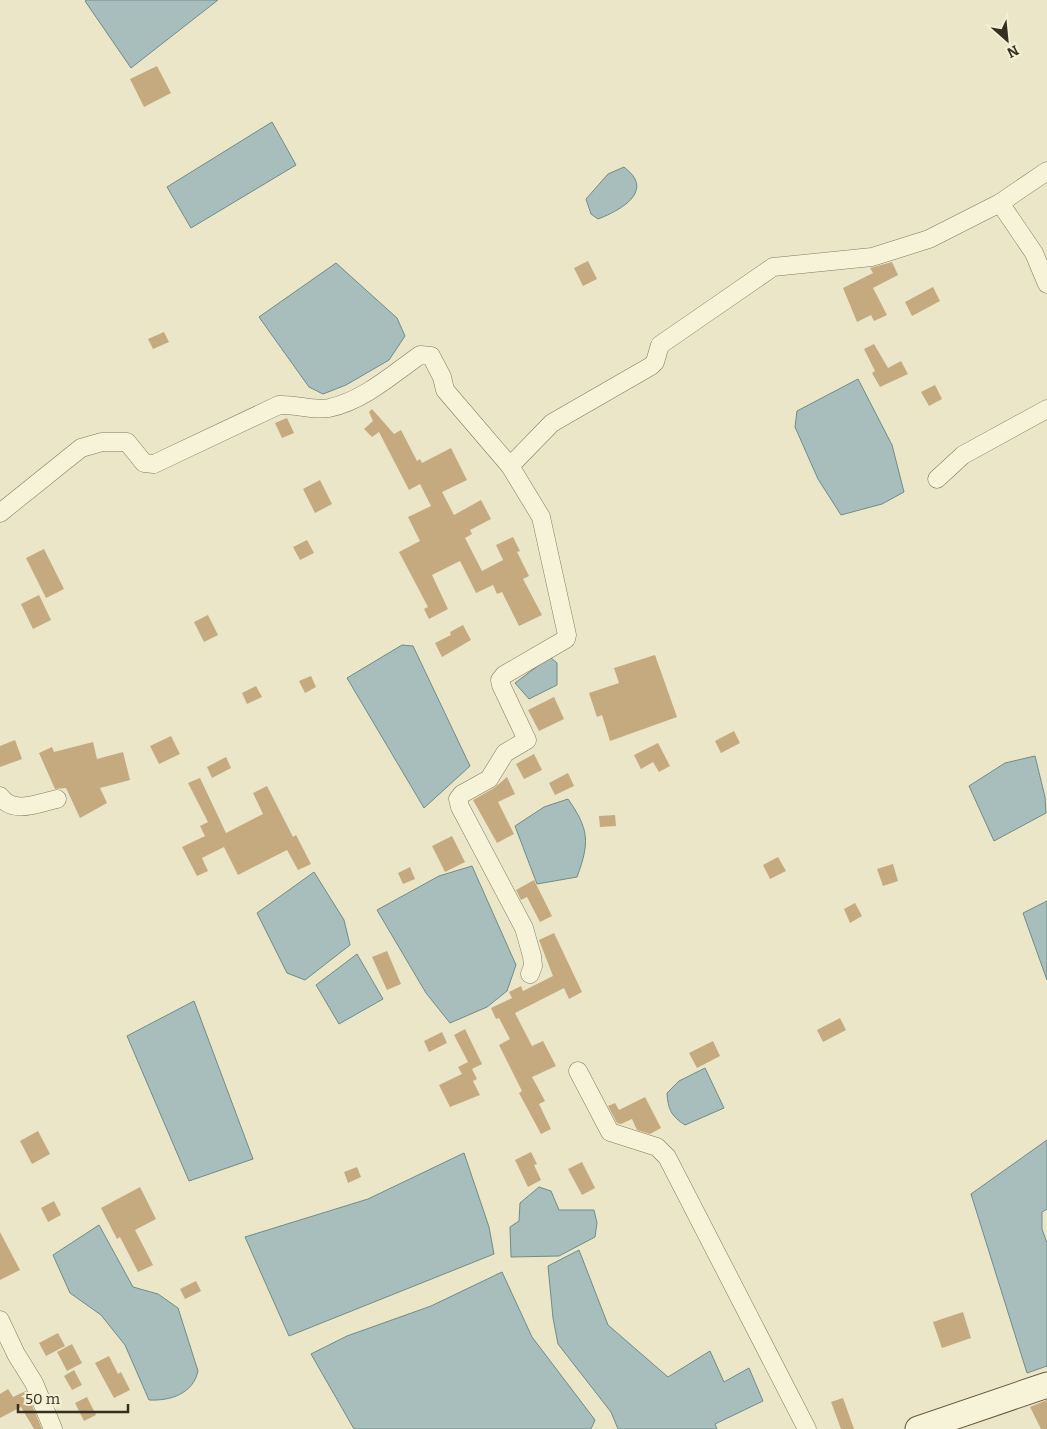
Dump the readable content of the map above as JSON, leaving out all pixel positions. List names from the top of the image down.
{
  "scale_bar": "50 m",
  "north": "bottom right"
}
